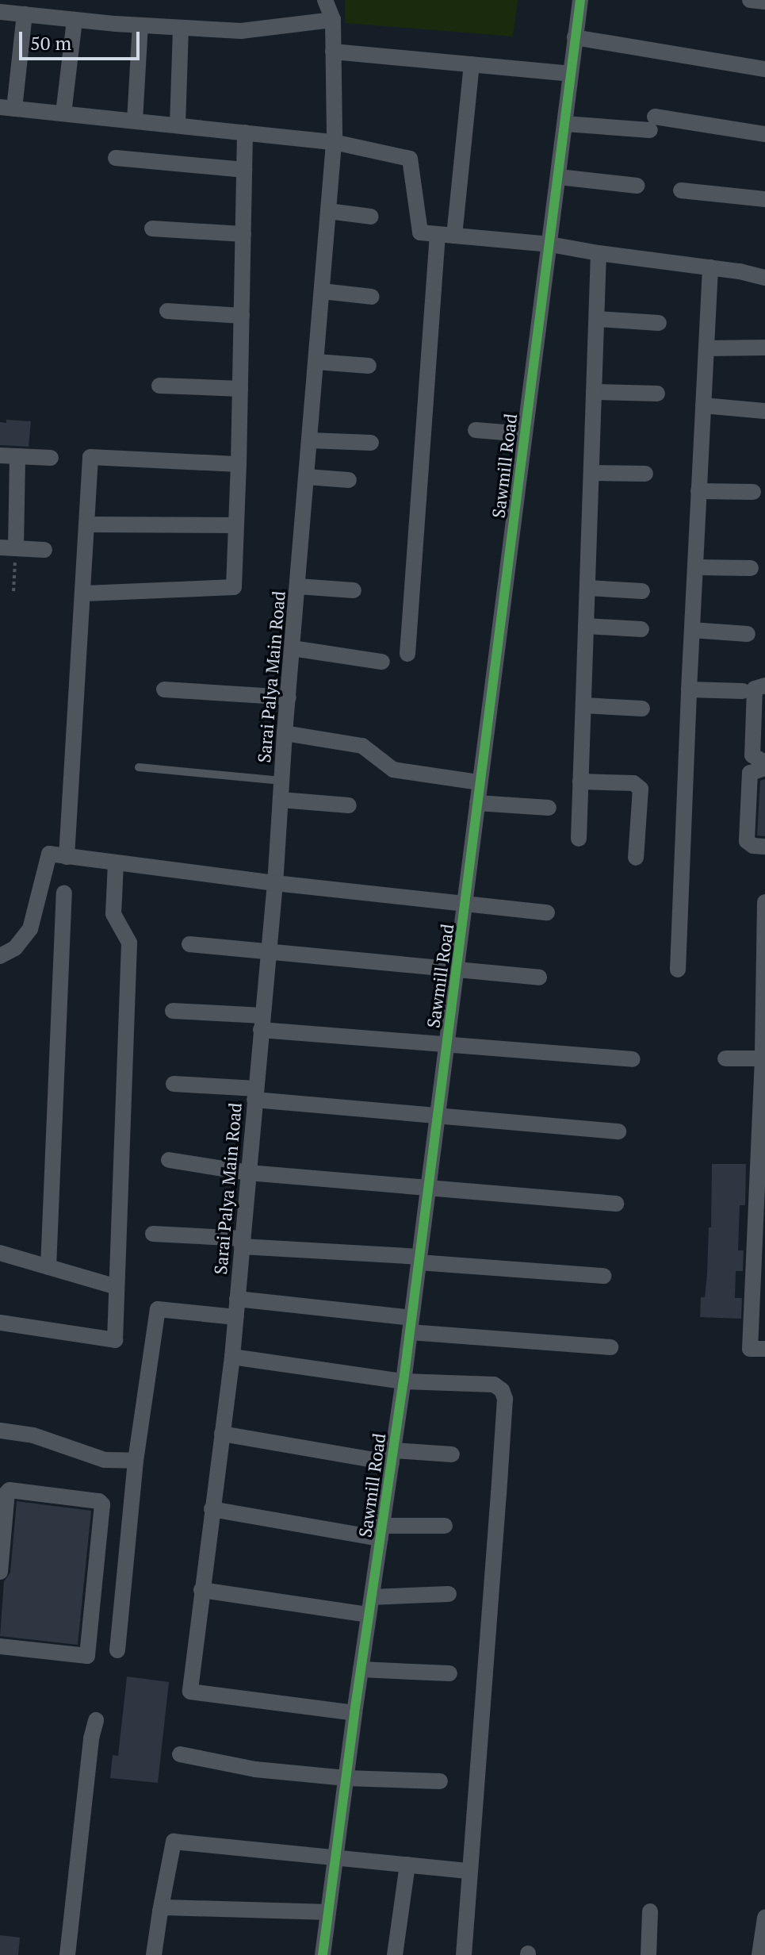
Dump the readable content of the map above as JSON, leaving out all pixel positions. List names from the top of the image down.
{
  "streets": {
    "street": ["Sawmill Road", "Sarai Palya Main Road"]
  },
  "crossings": [
    ["Sawmill Road", "Sarai Palya Main Road"]
  ],
  "scale_bar": "50 m"
}
